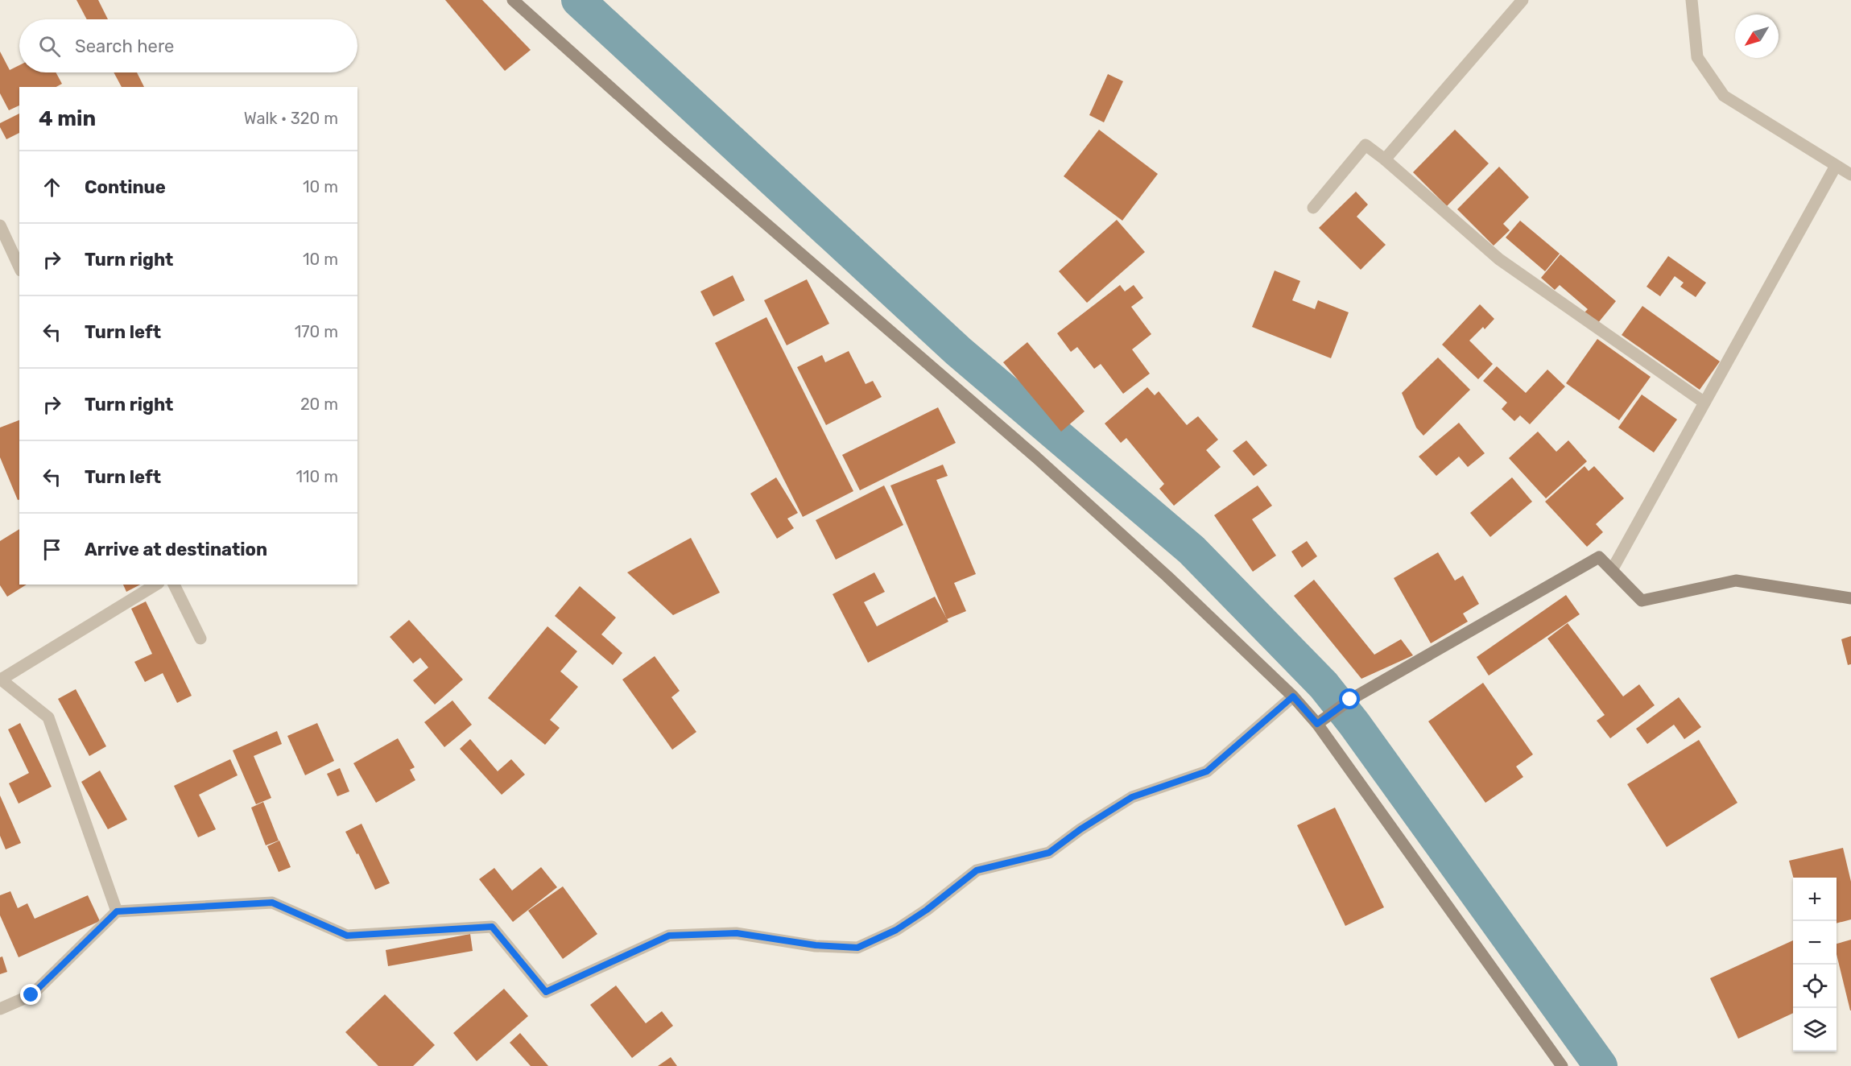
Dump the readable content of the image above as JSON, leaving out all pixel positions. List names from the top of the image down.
{
  "north": "bottom left",
  "page": {
    "search": "Search here",
    "heading": ["4 min", "Walk · 320 m"],
    "list": [
      ["Continue", "10 m"],
      ["Turn right", "10 m"],
      ["Turn left", "170 m"],
      ["Turn right", "20 m"],
      ["Turn left", "110 m"],
      "Arrive at destination"
    ],
    "map_buttons": ["+", "−"]
  }
}
